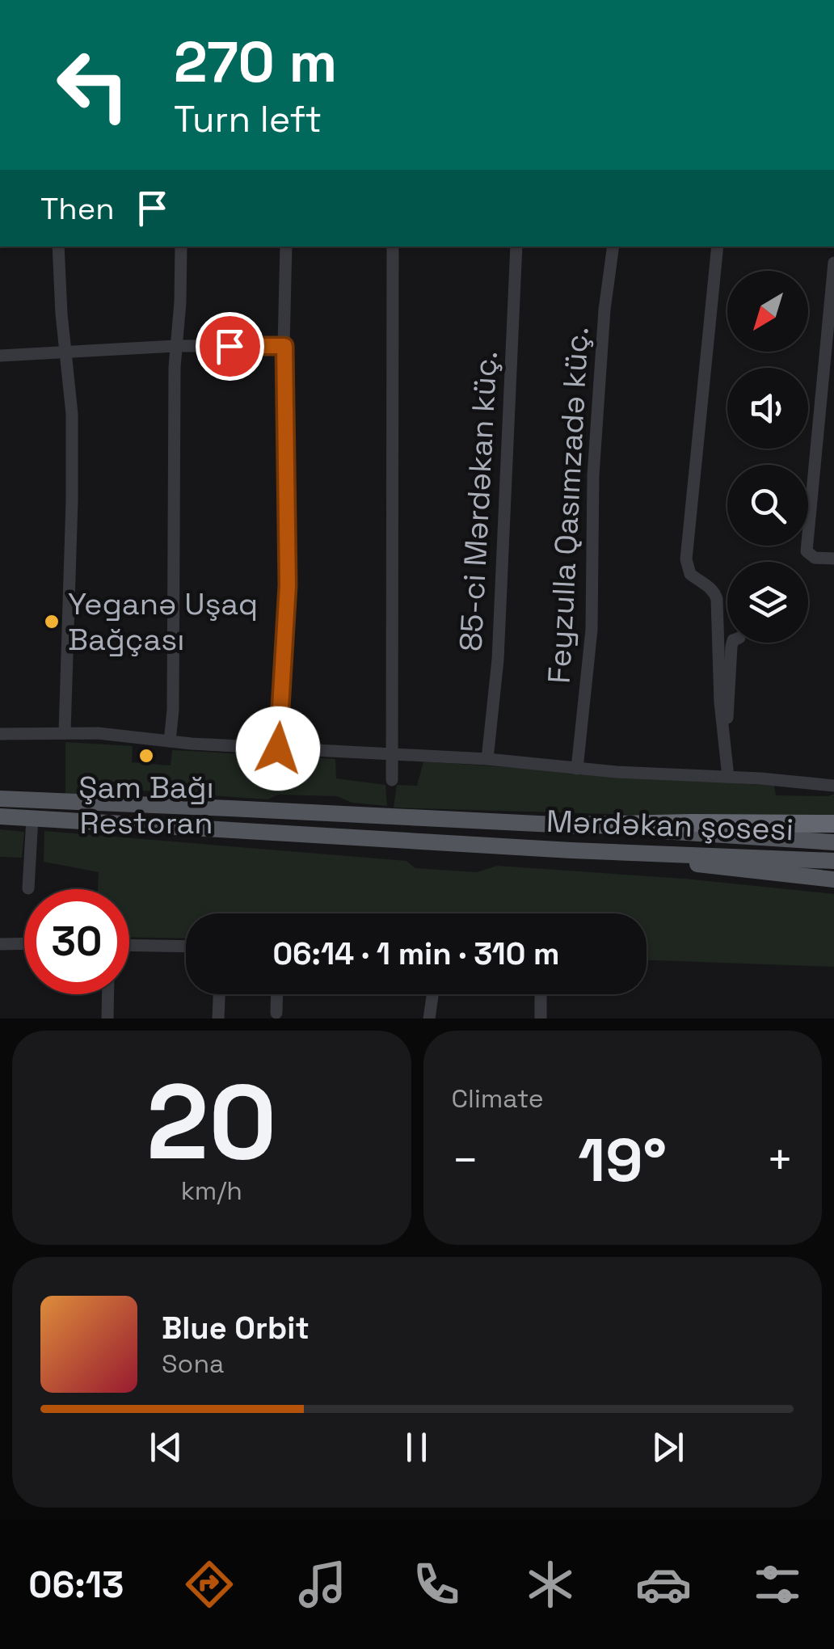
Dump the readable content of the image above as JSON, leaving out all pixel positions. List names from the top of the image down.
{
  "streets": {
    "main road": ["Mərdəkan şosesi"],
    "street": ["85-ci Mərdəkan küç.", "Feyzulla Qasımzadə küç."]
  },
  "places": ["Yeganə Uşaq Bağçası", "Şam Bağı Restoran"],
  "north": "bottom left",
  "page": {
    "turn": ["270 m", "Turn left"],
    "then": "Then",
    "limit": "30",
    "trip": "06:14 · 1 min · 310 m",
    "tile": [
      ["20", "km/h"],
      "Climate"
    ],
    "heat": ["−", "19°", "+"],
    "song": ["Blue Orbit", "Sona"],
    "tabs": "06:13"
  }
}
